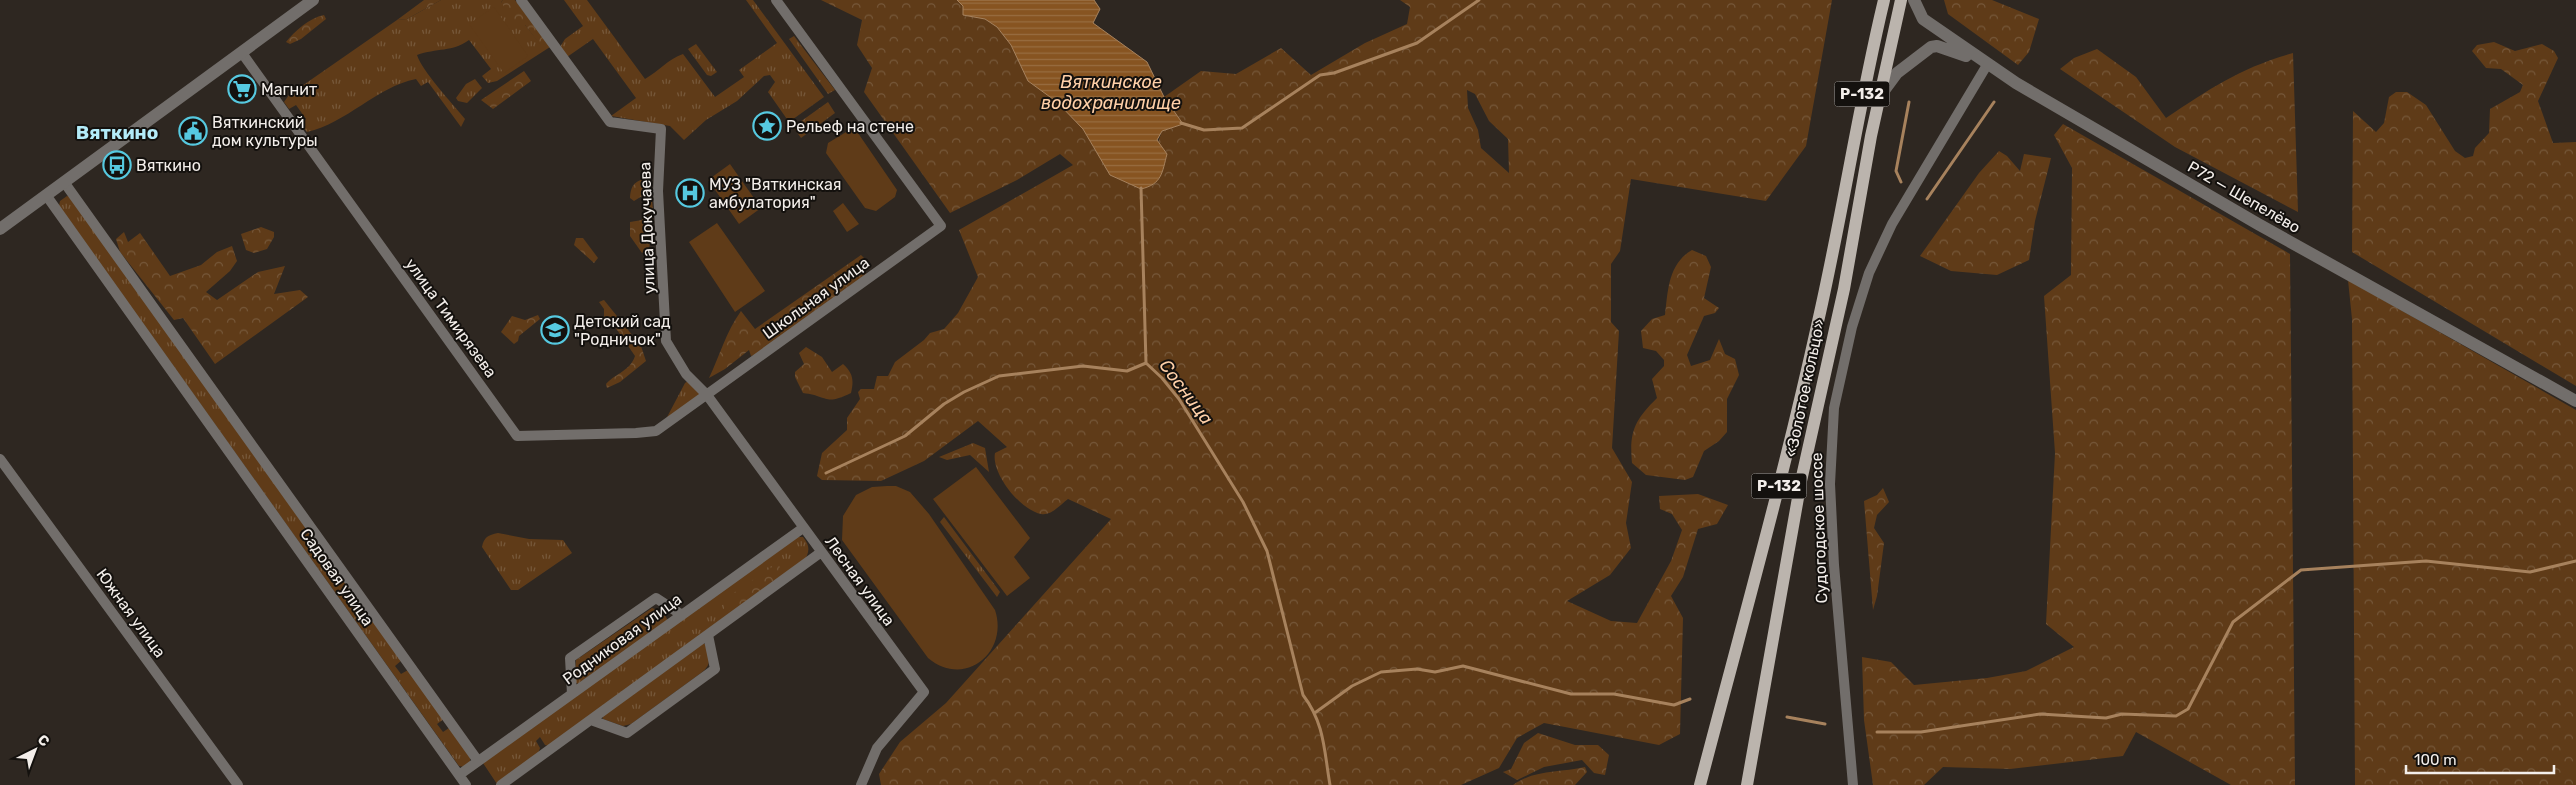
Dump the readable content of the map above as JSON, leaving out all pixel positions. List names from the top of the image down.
{
  "streets": {
    "main road": ["Р-132", "«Золотое кольцо»"],
    "street": [
      "Р72 — Шепелёво",
      "улица Докучаева",
      "Школьная улица",
      "улица Тимирязева",
      "Судогодское шоссе",
      "Садовая улица",
      "Лесная улица",
      "Южная улица",
      "Родниковая улица"
    ]
  },
  "crossings": [
    ["Р72 — Шепелёво", "Судогодское шоссе"],
    ["улица Докучаева", "Школьная улица"],
    ["улица Докучаева", "улица Тимирязева"],
    ["улица Докучаева", "Лесная улица"],
    ["Школьная улица", "улица Тимирязева"],
    ["Школьная улица", "Лесная улица"],
    ["улица Тимирязева", "Лесная улица"],
    ["Садовая улица", "Родниковая улица"],
    ["Лесная улица", "Родниковая улица"]
  ],
  "districts": ["Вяткино"],
  "water": ["Вяткинское водохранилище", "Сосница"],
  "places": {
    "supermarket": ["Магнит"],
    "place": ["Рельеф на стене"],
    "public building": ["Вяткинский дом культуры"],
    "bus stop": ["Вяткино"],
    "hospital": ["МУЗ \"Вяткинская амбулатория\""],
    "school or university": ["Детский сад \"Родничок\""]
  },
  "scale_bar": "100 m",
  "north": "top right"
}
